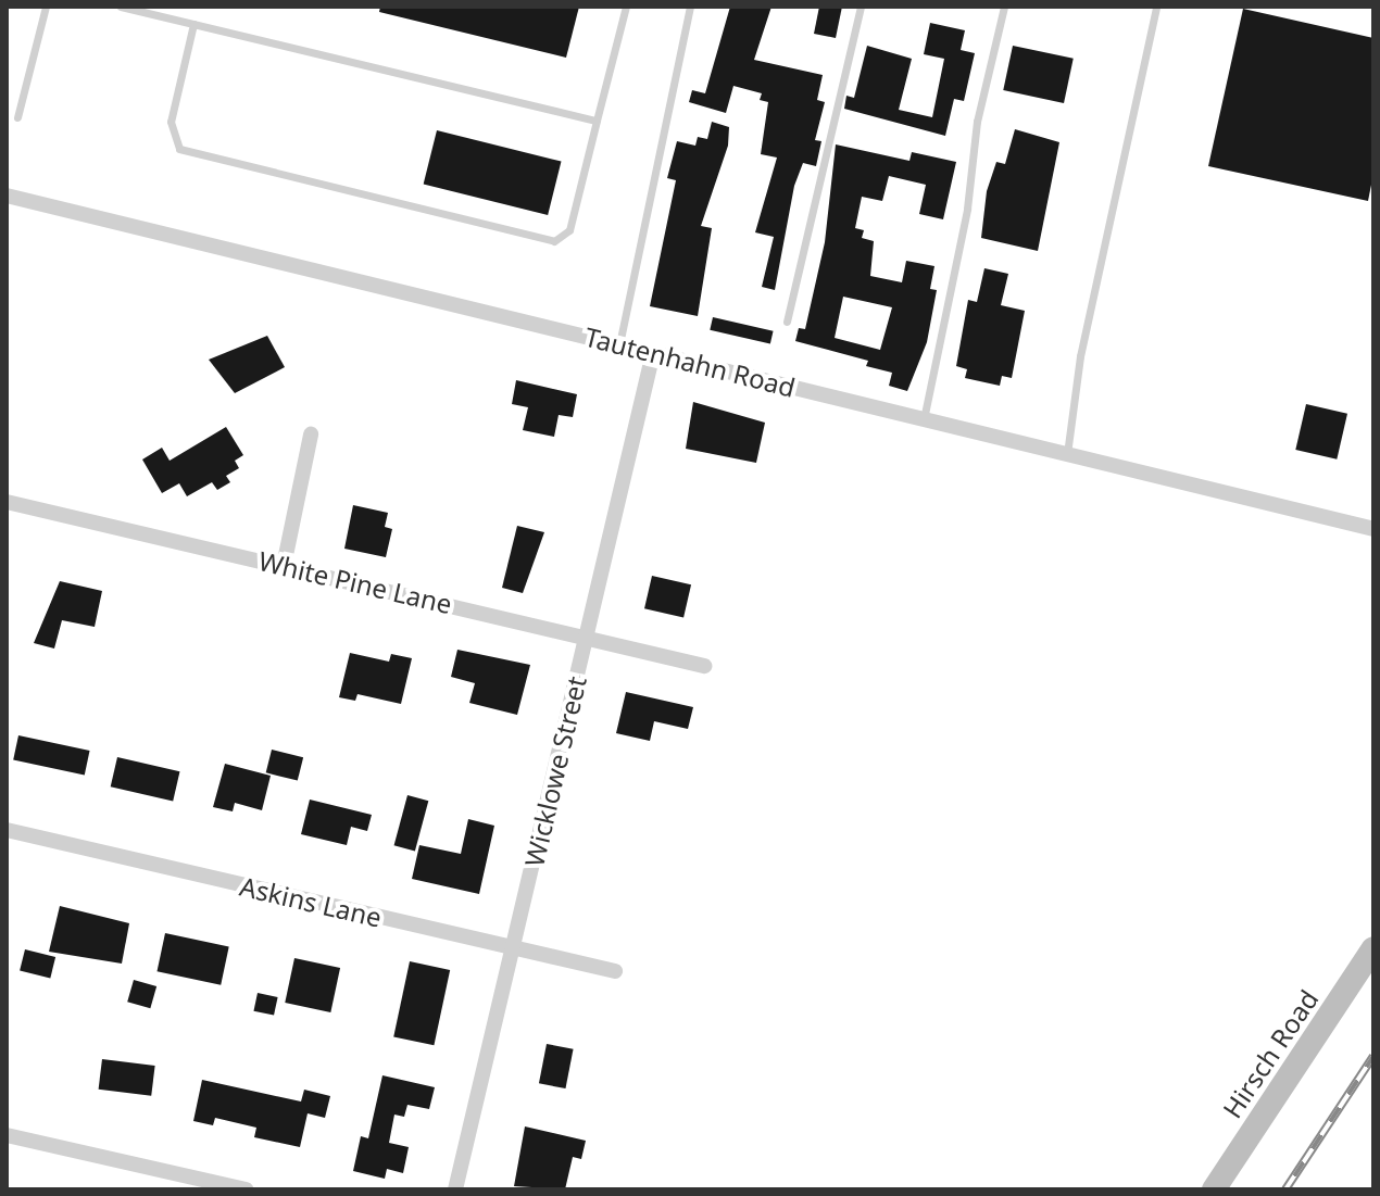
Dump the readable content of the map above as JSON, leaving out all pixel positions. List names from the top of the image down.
{
  "streets": {
    "main road": ["Hirsch Road"],
    "street": [
      "Tautenhahn Road",
      "White Pine Lane",
      "Wicklowe Street",
      "Askins Lane"
    ]
  },
  "crossings": [
    ["Tautenhahn Road", "Wicklowe Street"],
    ["White Pine Lane", "Wicklowe Street"],
    ["Wicklowe Street", "Askins Lane"]
  ]
}
